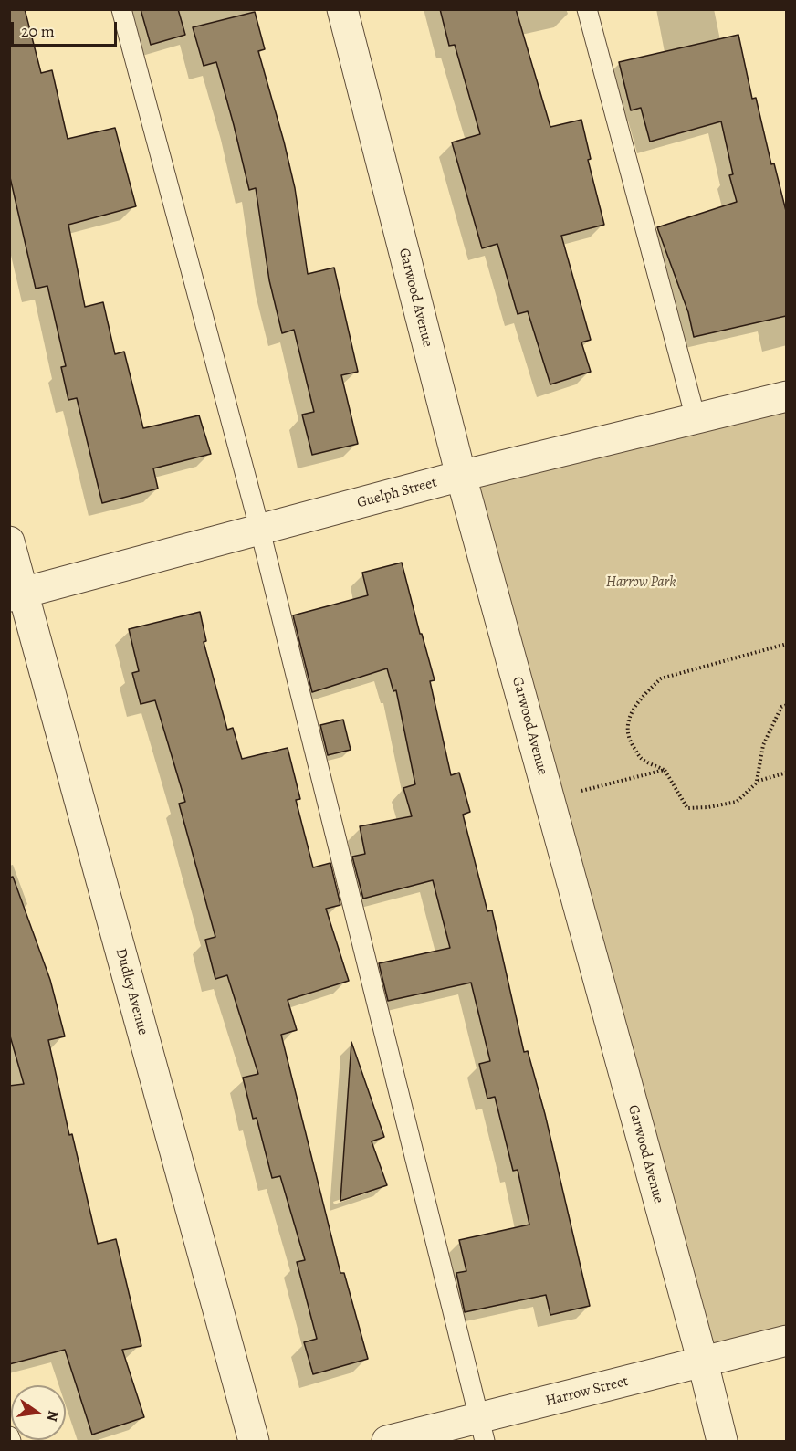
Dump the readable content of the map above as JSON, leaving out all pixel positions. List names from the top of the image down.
{
  "streets": {
    "street": [
      "Garwood Avenue",
      "Guelph Street",
      "Dudley Avenue",
      "Harrow Street"
    ]
  },
  "crossings": [
    ["Garwood Avenue", "Guelph Street"],
    ["Garwood Avenue", "Harrow Street"],
    ["Guelph Street", "Dudley Avenue"]
  ],
  "parks": ["Harrow Park"],
  "scale_bar": "20 m",
  "north": "right"
}
